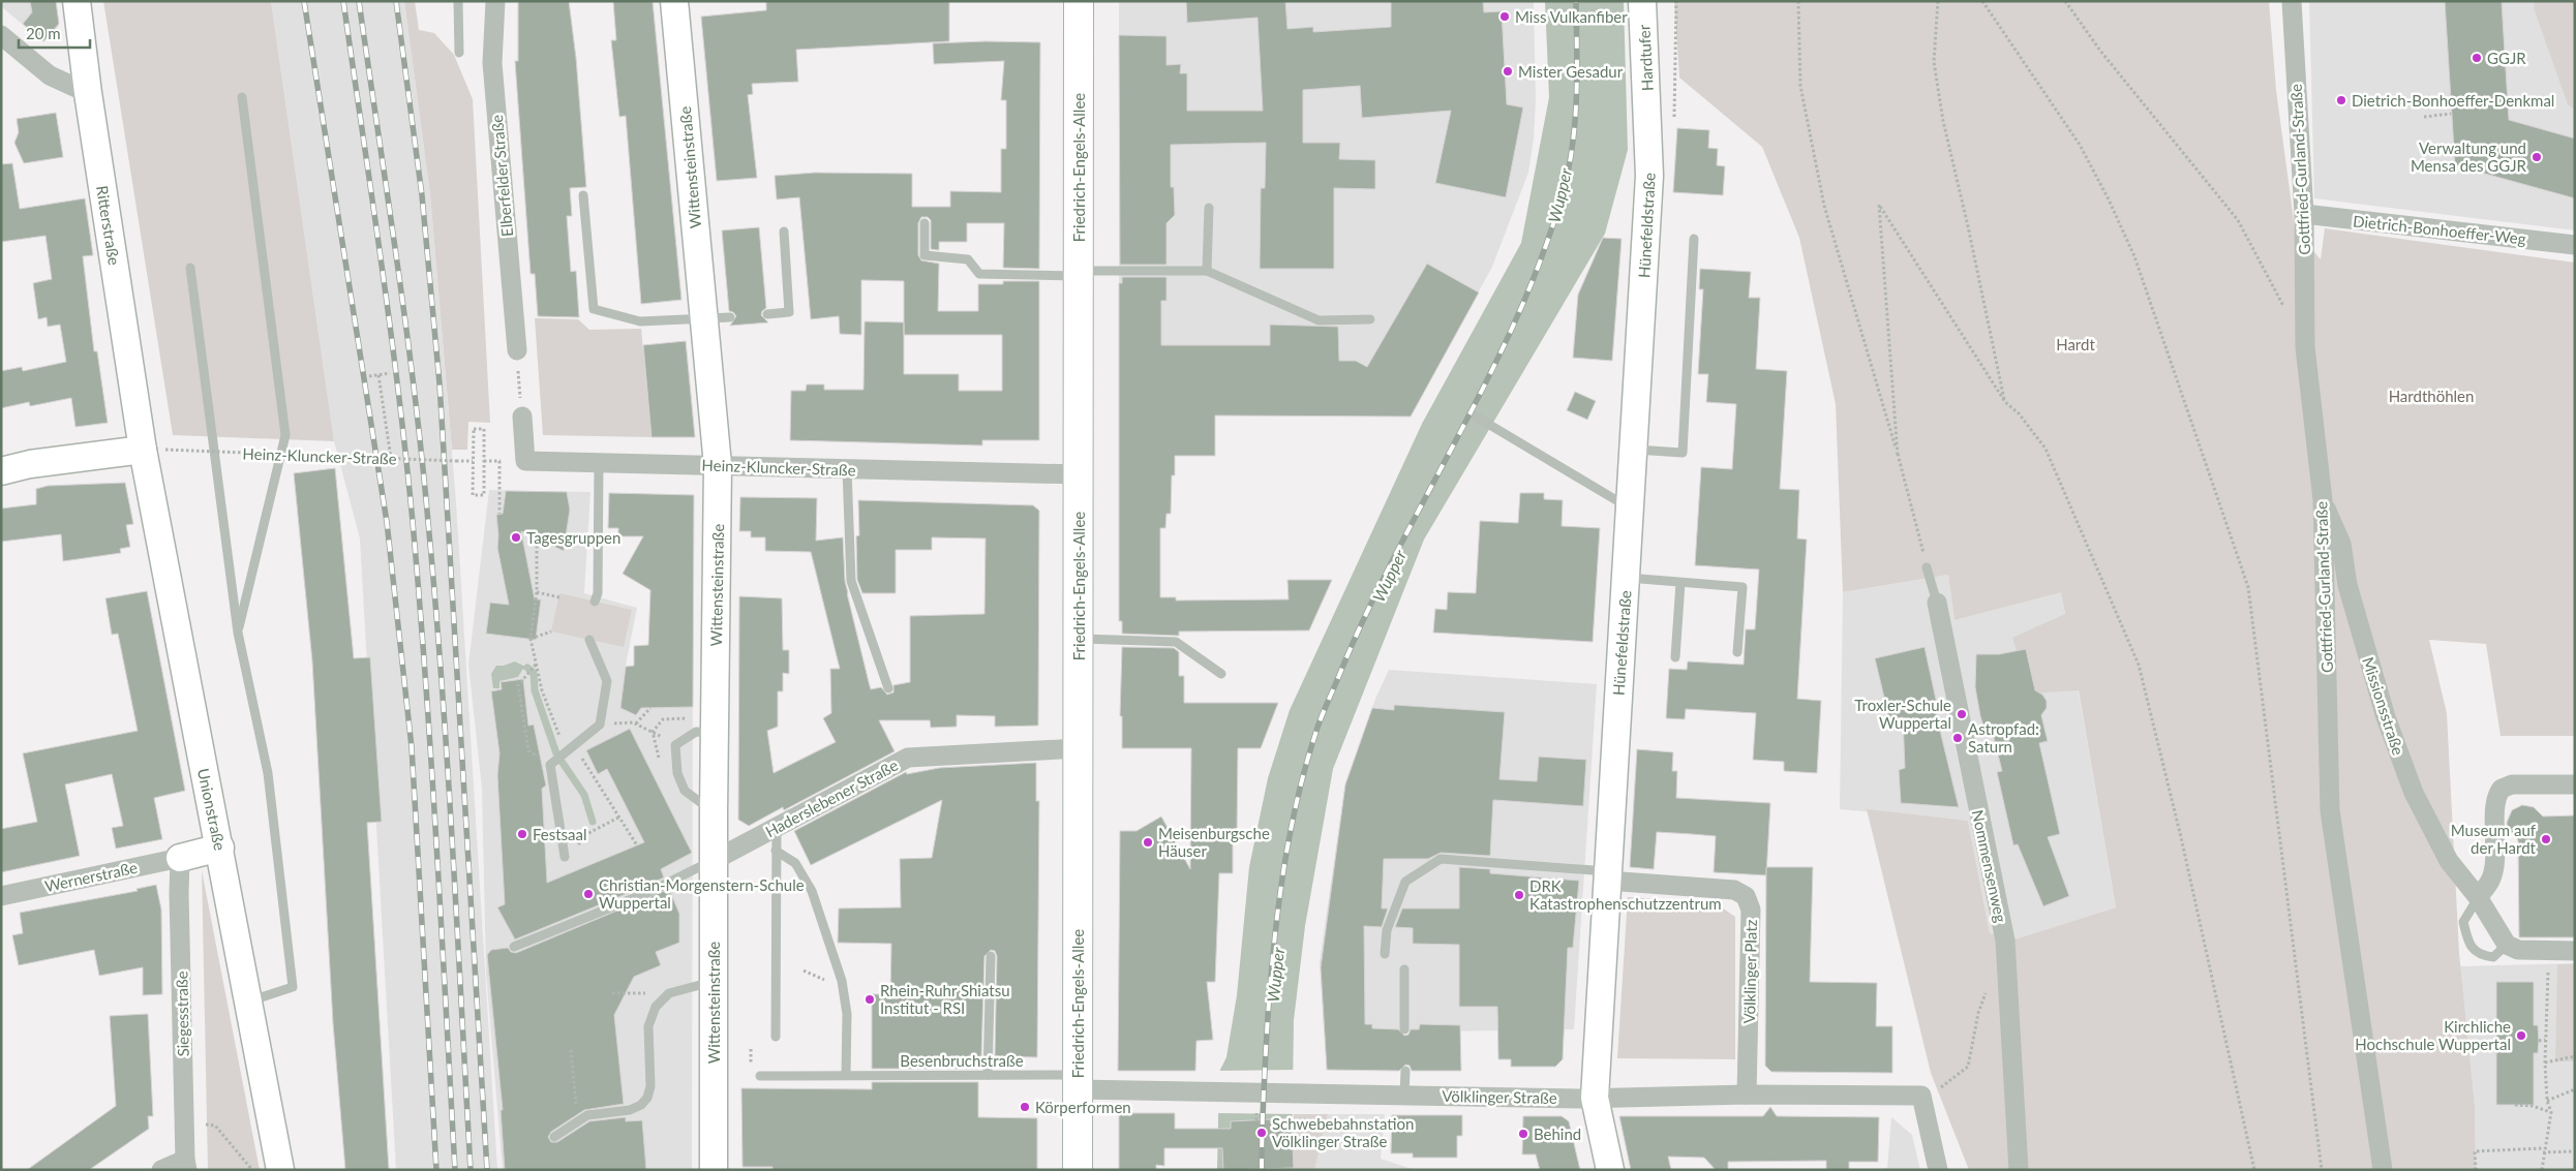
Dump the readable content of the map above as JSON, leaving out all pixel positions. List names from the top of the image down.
{
  "streets": {
    "main road": ["Friedrich-Engels-Allee"],
    "street": [
      "Hardtufer",
      "Wittensteinstraße",
      "Gottfried-Gurland-Straße",
      "Elberfelder Straße",
      "Ritterstraße",
      "Hünefeldstraße",
      "Dietrich-Bonhoeffer-Weg",
      "Heinz-Kluncker-Straße",
      "Missionsstraße",
      "Haderslebener Straße",
      "Unionstraße",
      "Nommensenweg",
      "Wernerstraße",
      "Völklinger Platz",
      "Siegesstraße",
      "Völklinger Straße"
    ],
    "lane": ["Besenbruchstraße"]
  },
  "crossings": [
    ["Hardtufer", "Hünefeldstraße"],
    ["Wittensteinstraße", "Heinz-Kluncker-Straße"],
    ["Wittensteinstraße", "Haderslebener Straße"],
    ["Friedrich-Engels-Allee", "Heinz-Kluncker-Straße"],
    ["Friedrich-Engels-Allee", "Haderslebener Straße"],
    ["Friedrich-Engels-Allee", "Besenbruchstraße"],
    ["Friedrich-Engels-Allee", "Völklinger Straße"],
    ["Gottfried-Gurland-Straße", "Dietrich-Bonhoeffer-Weg"],
    ["Gottfried-Gurland-Straße", "Missionsstraße"],
    ["Ritterstraße", "Heinz-Kluncker-Straße"],
    ["Ritterstraße", "Unionstraße"],
    ["Hünefeldstraße", "Völklinger Platz"],
    ["Hünefeldstraße", "Völklinger Straße"],
    ["Heinz-Kluncker-Straße", "Unionstraße"],
    ["Wernerstraße", "Siegesstraße"],
    ["Völklinger Platz", "Völklinger Straße"],
    ["Besenbruchstraße", "Völklinger Straße"]
  ],
  "water": ["Wupper"],
  "parks": ["Hardt", "Hardthöhlen"],
  "places": [
    "Miss Vulkanfiber",
    "GGJR",
    "Mister Gesadur",
    "Dietrich-Bonhoeffer-Denkmal",
    "Verwaltung und Mensa des GGJR",
    "Tagesgruppen",
    "Troxler-Schule Wuppertal",
    "Astropfad: Saturn",
    "Festsaal",
    "Museum auf der Hardt",
    "Meisenburgsche Häuser",
    "Christian-Morgenstern-Schule Wuppertal",
    "DRK Katastrophenschutzzentrum",
    "Rhein-Ruhr Shiatsu Institut - RSI",
    "Kirchliche Hochschule Wuppertal",
    "Körperformen",
    "Schwebebahnstation Völklinger Straße",
    "Behind"
  ],
  "scale_bar": "20 m"
}
